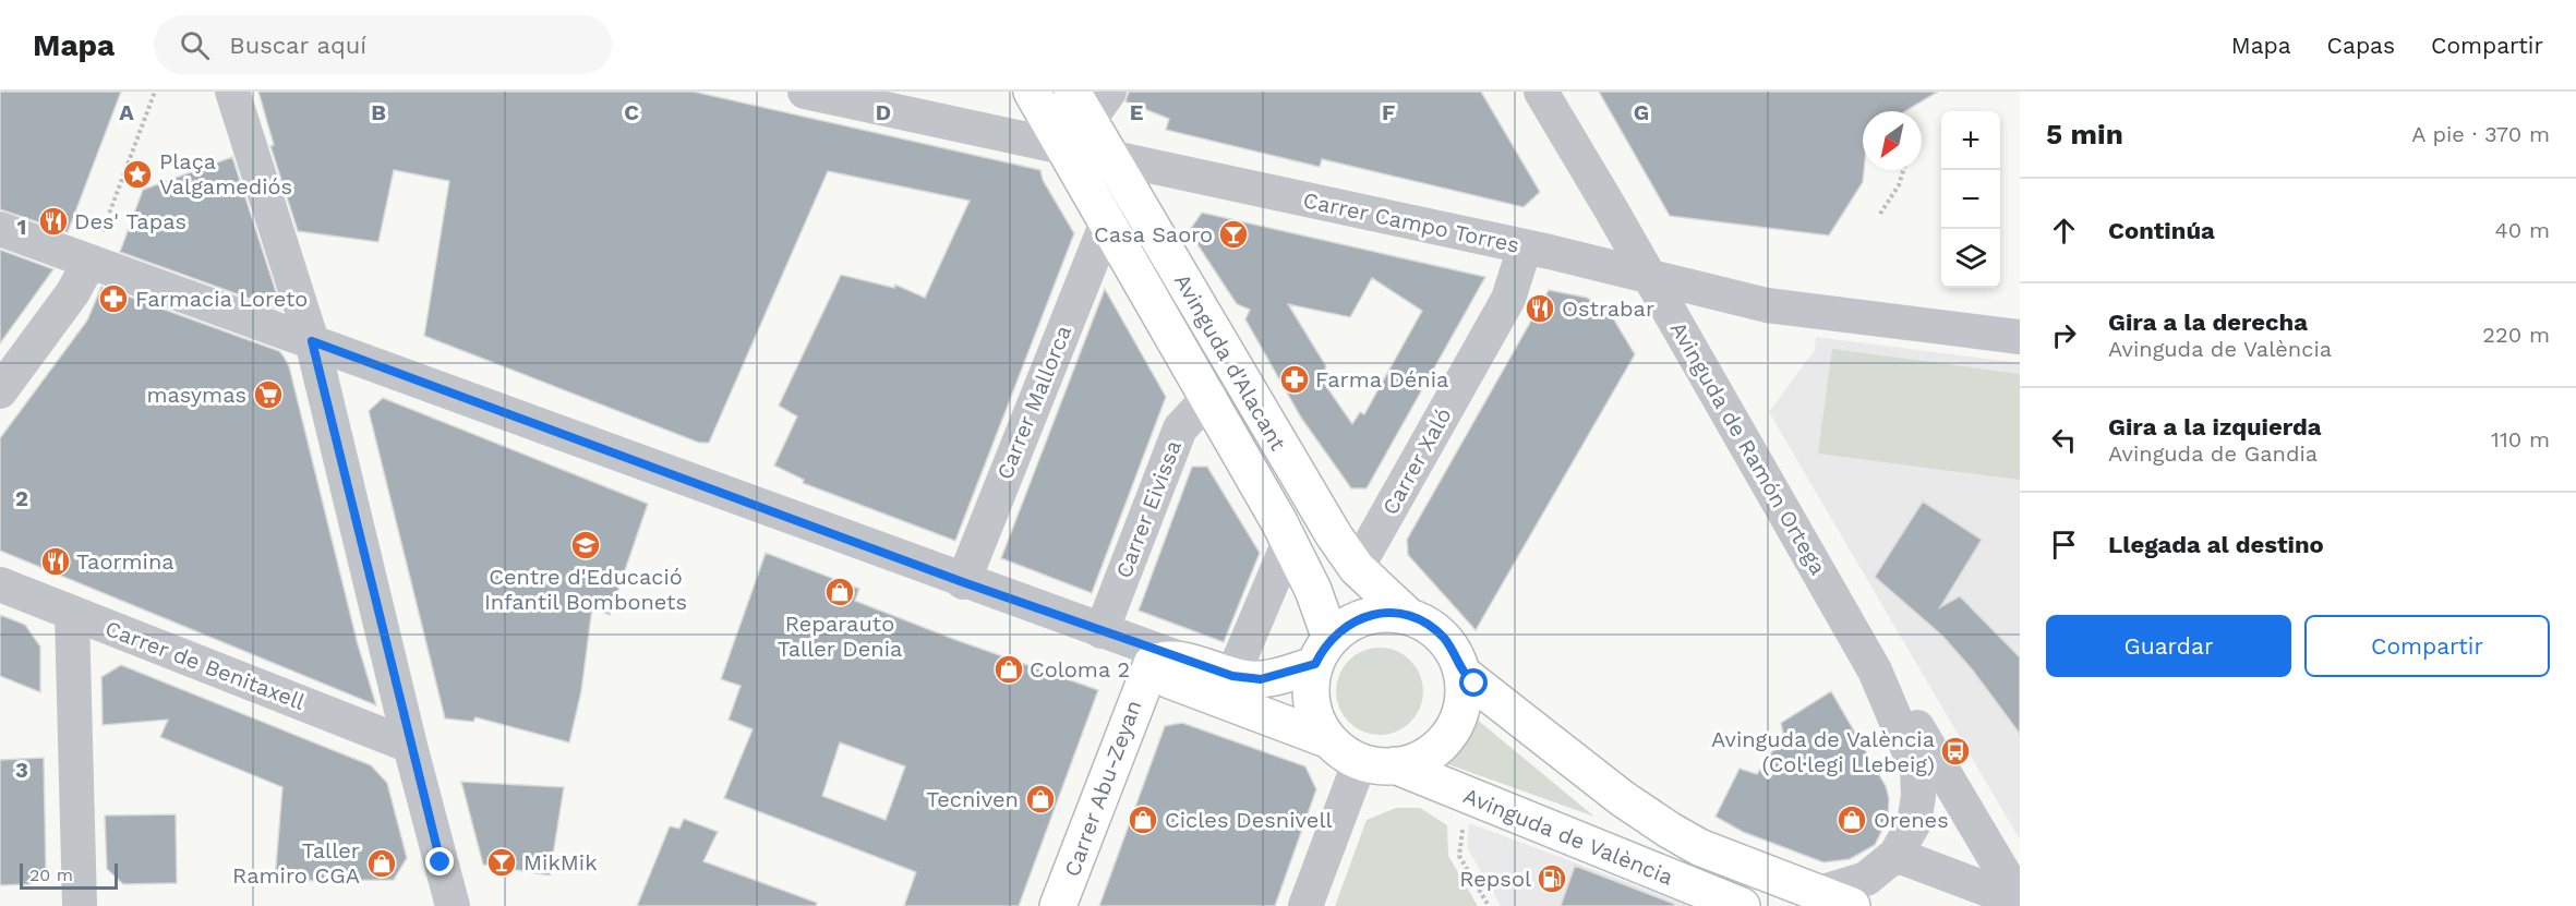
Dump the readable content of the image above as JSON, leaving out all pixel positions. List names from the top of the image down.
{
  "streets": {
    "main road": ["Avinguda d'Alacant", "Carrer Abu-Zeyan", "Avinguda de València"],
    "street": [
      "Carrer Campo Torres",
      "Carrer Mallorca",
      "Avinguda de Ramón Ortega",
      "Carrer Xaló",
      "Carrer Eivissa",
      "Carrer de Benitaxell"
    ]
  },
  "crossings": [
    ["Carrer Campo Torres", "Avinguda d'Alacant"],
    ["Carrer Campo Torres", "Avinguda de Ramón Ortega"],
    ["Carrer Campo Torres", "Carrer Xaló"],
    ["Avinguda d'Alacant", "Carrer Mallorca"],
    ["Avinguda d'Alacant", "Carrer Xaló"],
    ["Avinguda d'Alacant", "Carrer Eivissa"],
    ["Avinguda d'Alacant", "Avinguda de València"],
    ["Avinguda de Ramón Ortega", "Avinguda de València"]
  ],
  "places": {
    "place": ["Plaça Valgamediós"],
    "restaurant": ["Des' Tapas", "Ostrabar", "Taormina"],
    "bar": ["Casa Saoro", "MikMik"],
    "pharmacy": ["Farmacia Loreto", "Farma Dénia"],
    "supermarket": ["masymas"],
    "school or university": ["Centre d'Educació Infantil Bombonets"],
    "shop": [
      "Reparauto Taller Denia",
      "Coloma 2",
      "Tecniven",
      "Cicles Desnivell",
      "Orenes",
      "Taller Ramiro CGA"
    ],
    "bus stop": ["Avinguda de València (Col·legi Llebeig)"],
    "fuel station": ["Repsol"]
  },
  "scale_bar": "20 m",
  "north": "bottom left",
  "page": {
    "header": "Mapa",
    "search": "Buscar aquí",
    "nav": ["Mapa", "Capas", "Compartir"],
    "heading": ["5 min", "A pie · 370 m"],
    "map_buttons": ["+", "−"],
    "list": [
      ["Continúa", "40 m"],
      ["Gira a la derecha", "Avinguda de València", "220 m"],
      ["Gira a la izquierda", "Avinguda de Gandia", "110 m"],
      "Llegada al destino"
    ],
    "buttons": ["Guardar", "Compartir"],
    "scale": "20 m"
  },
  "grid": {
    "columns": [
      "A",
      "B",
      "C",
      "D",
      "E",
      "F",
      "G"
    ],
    "rows": ["1", "2", "3"]
  }
}
